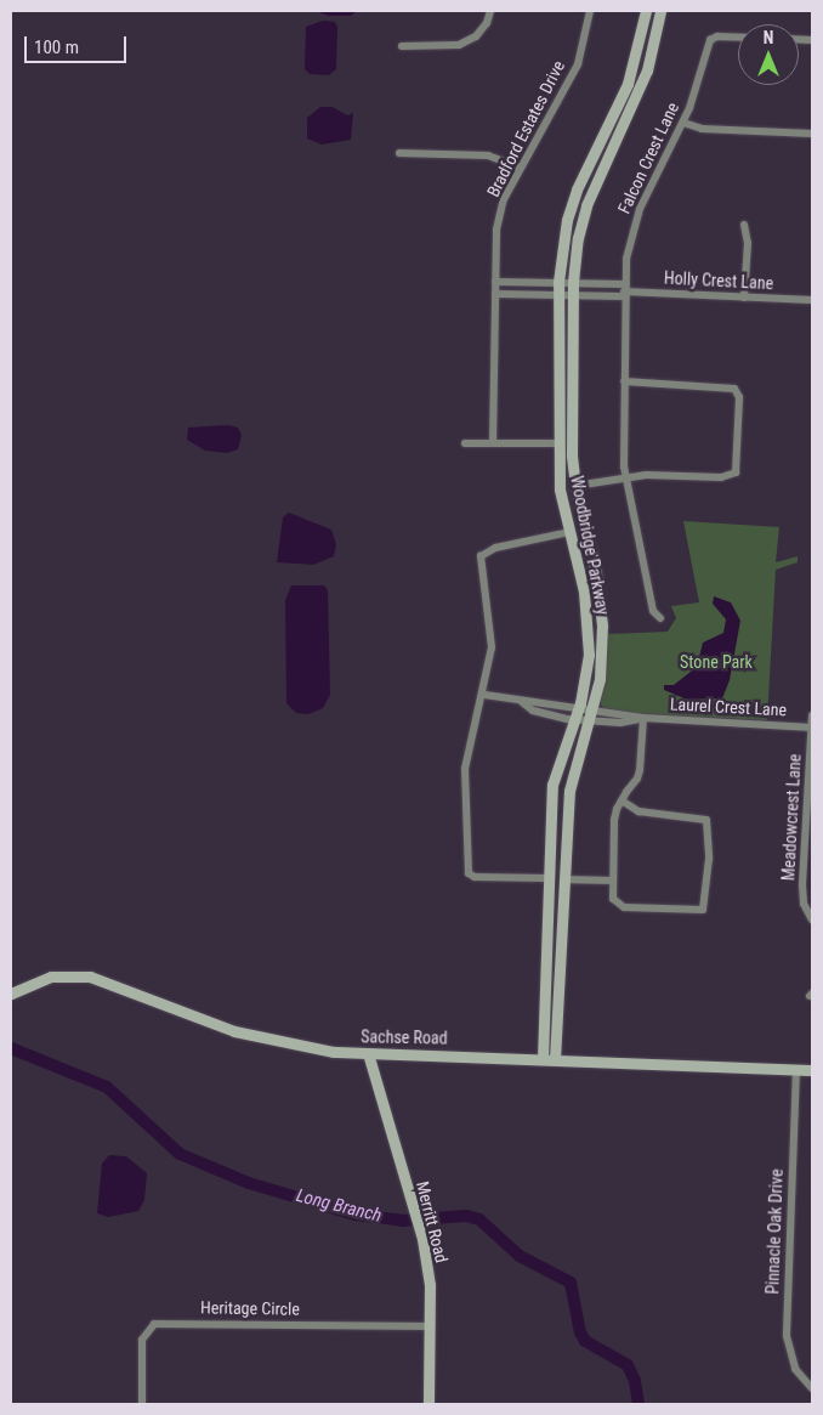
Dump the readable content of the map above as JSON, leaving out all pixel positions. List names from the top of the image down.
{
  "streets": {
    "main road": ["Woodbridge Parkway", "Sachse Road", "Merritt Road"],
    "street": [
      "Bradford Estates Drive",
      "Falcon Crest Lane",
      "Holly Crest Lane",
      "Laurel Crest Lane",
      "Meadowcrest Lane",
      "Pinnacle Oak Drive",
      "Heritage Circle"
    ]
  },
  "crossings": [
    ["Bradford Estates Drive", "Holly Crest Lane"],
    ["Falcon Crest Lane", "Holly Crest Lane"],
    ["Holly Crest Lane", "Woodbridge Parkway"],
    ["Woodbridge Parkway", "Laurel Crest Lane"],
    ["Woodbridge Parkway", "Sachse Road"],
    ["Laurel Crest Lane", "Meadowcrest Lane"],
    ["Sachse Road", "Merritt Road"],
    ["Sachse Road", "Pinnacle Oak Drive"],
    ["Merritt Road", "Heritage Circle"]
  ],
  "water": ["Long Branch"],
  "parks": ["Stone Park"],
  "scale_bar": "100 m",
  "north": "top"
}
